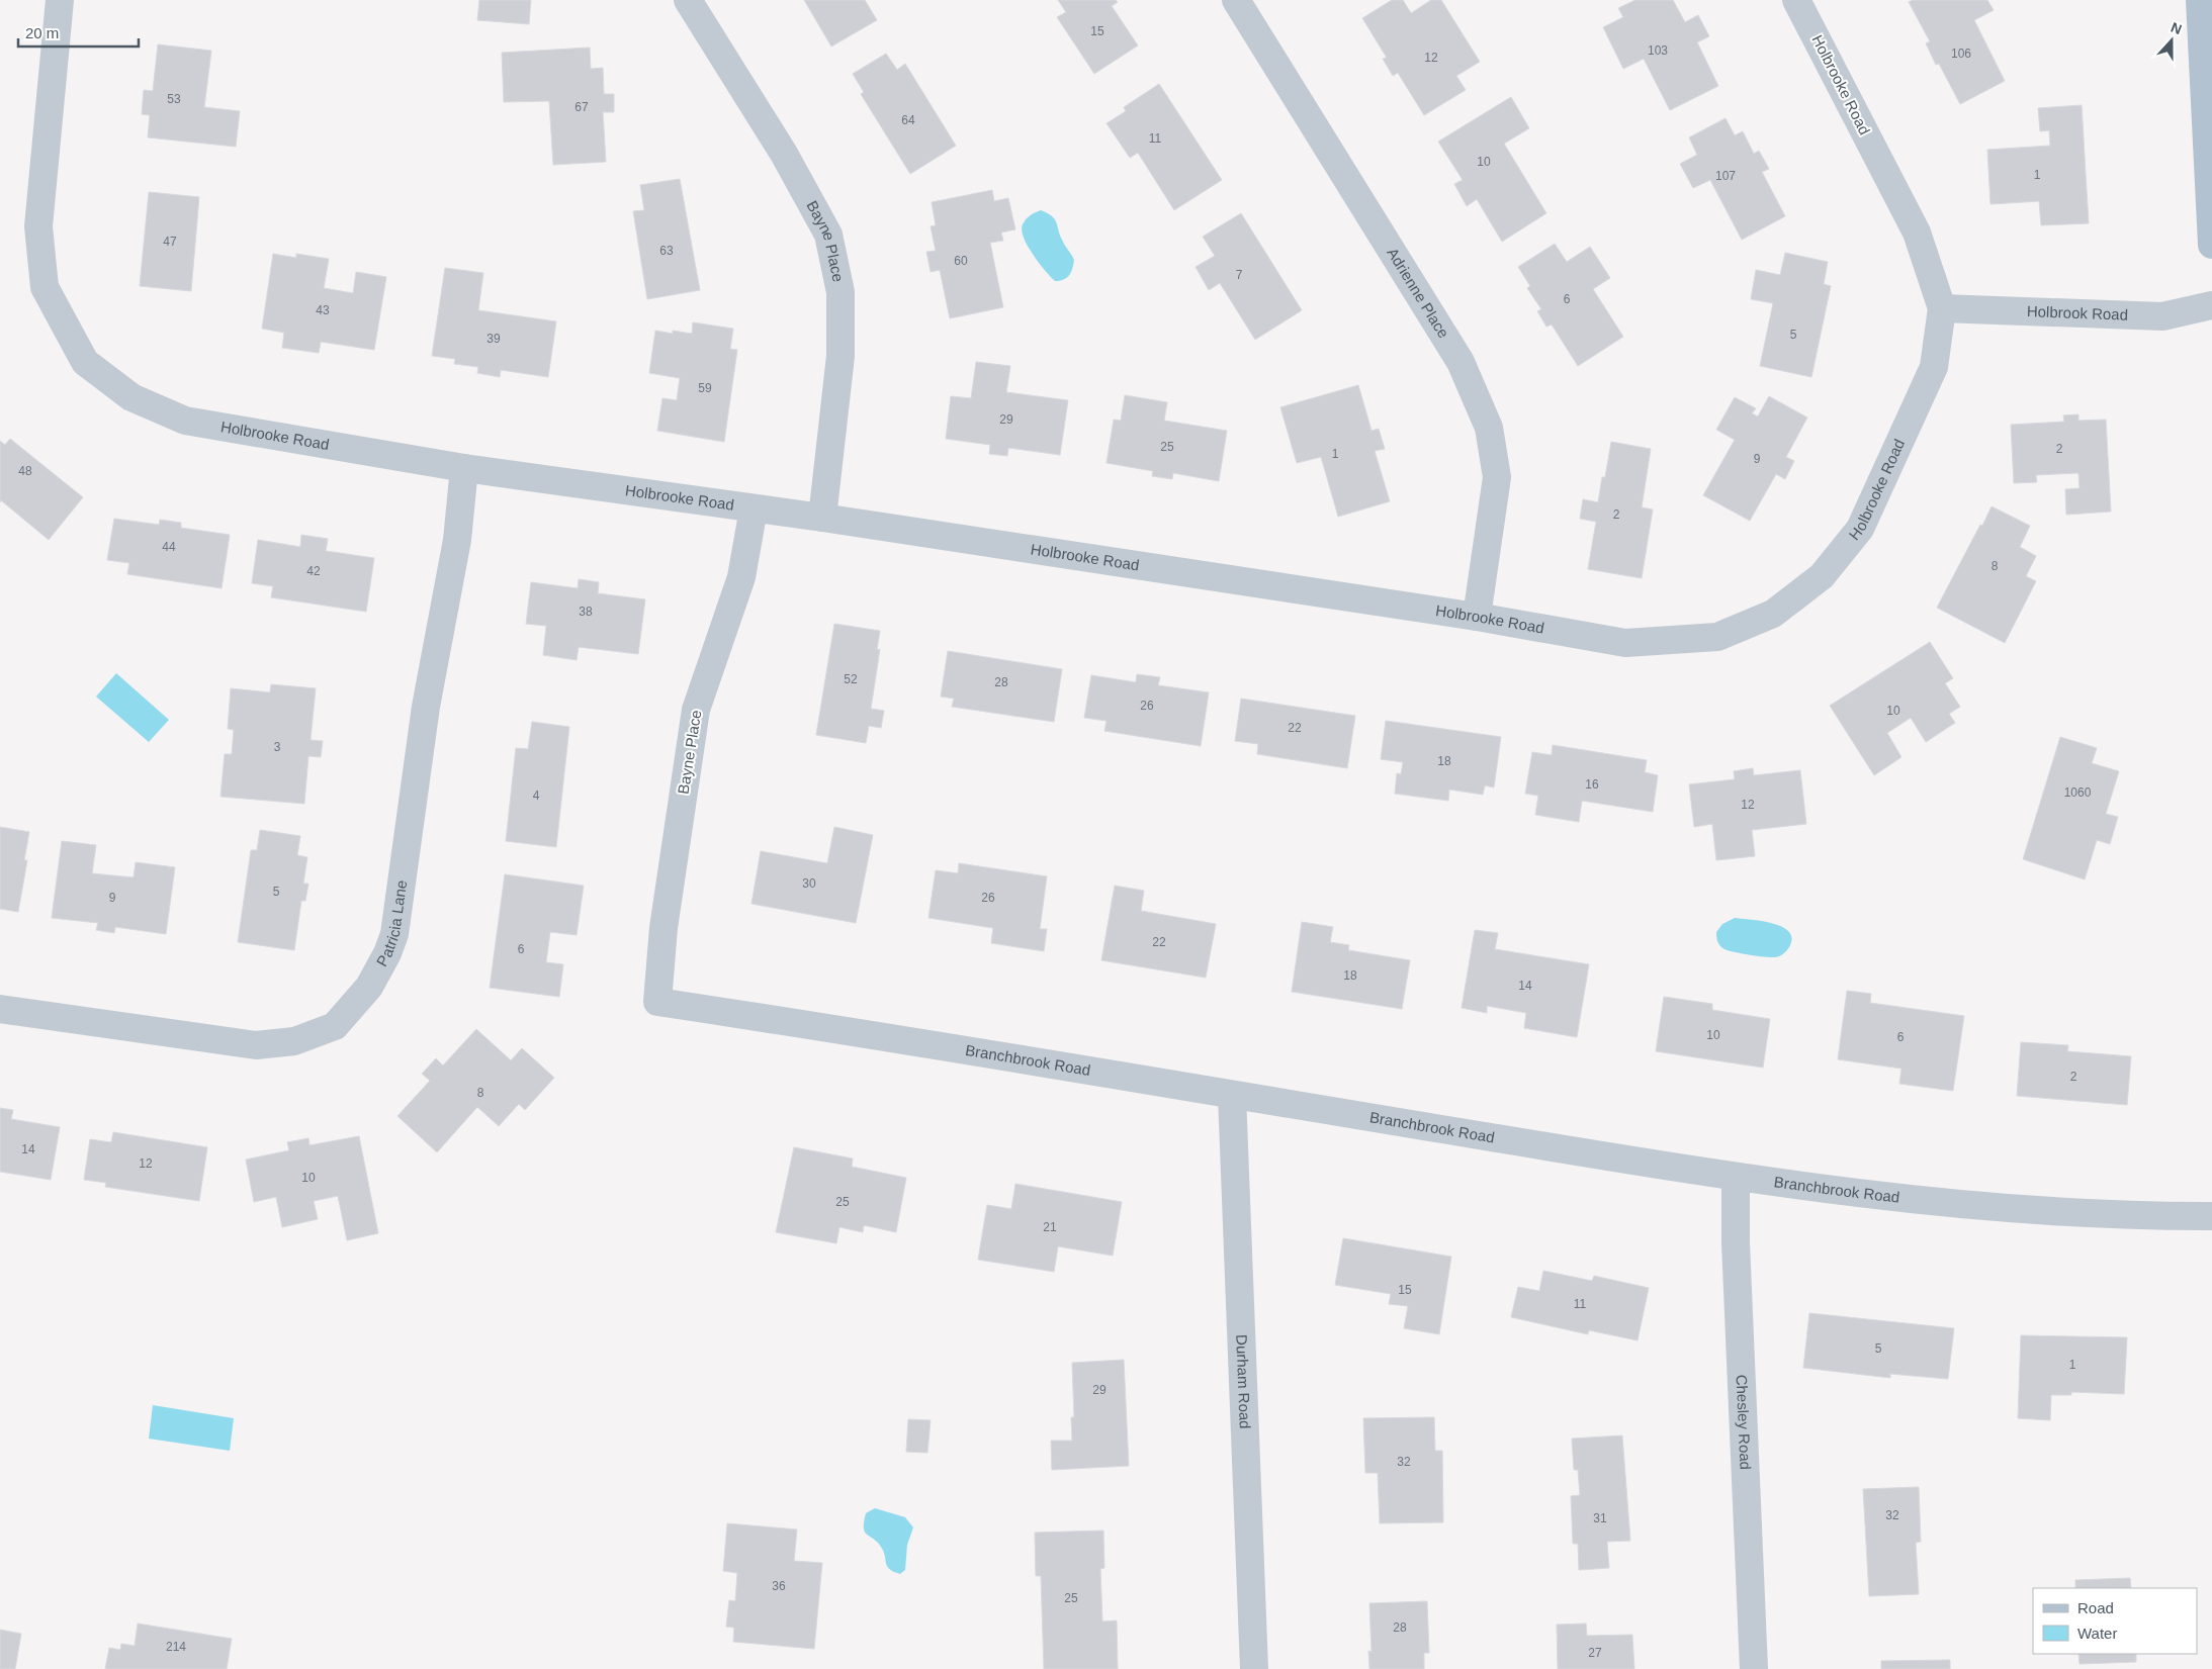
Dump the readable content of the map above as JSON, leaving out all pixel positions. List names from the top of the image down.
{
  "streets": {
    "street": [
      "Holbrooke Road",
      "Bayne Place",
      "Adrienne Place",
      "Holbrook Road",
      "Patricia Lane",
      "Branchbrook Road",
      "Durham Road",
      "Chesley Road"
    ]
  },
  "crossings": [
    ["Holbrooke Road", "Bayne Place"],
    ["Holbrooke Road", "Adrienne Place"],
    ["Holbrooke Road", "Holbrook Road"],
    ["Holbrooke Road", "Patricia Lane"],
    ["Bayne Place", "Branchbrook Road"],
    ["Branchbrook Road", "Durham Road"],
    ["Branchbrook Road", "Chesley Road"]
  ],
  "house_numbers": [
    "15",
    "103",
    "106",
    "12",
    "53",
    "67",
    "64",
    "11",
    "10",
    "1",
    "107",
    "47",
    "63",
    "60",
    "7",
    "6",
    "43",
    "5",
    "39",
    "59",
    "29",
    "25",
    "2",
    "1",
    "9",
    "48",
    "2",
    "44",
    "8",
    "42",
    "38",
    "52",
    "28",
    "26",
    "10",
    "22",
    "3",
    "18",
    "16",
    "1060",
    "4",
    "12",
    "30",
    "5",
    "9",
    "26",
    "22",
    "6",
    "18",
    "14",
    "10",
    "6",
    "2",
    "8",
    "14",
    "12",
    "10",
    "25",
    "21",
    "15",
    "11",
    "5",
    "1",
    "29",
    "32",
    "32",
    "31",
    "36",
    "25",
    "28",
    "214",
    "27"
  ],
  "legend": ["Road", "Water"],
  "scale_bar": "20 m",
  "north": "top"
}
